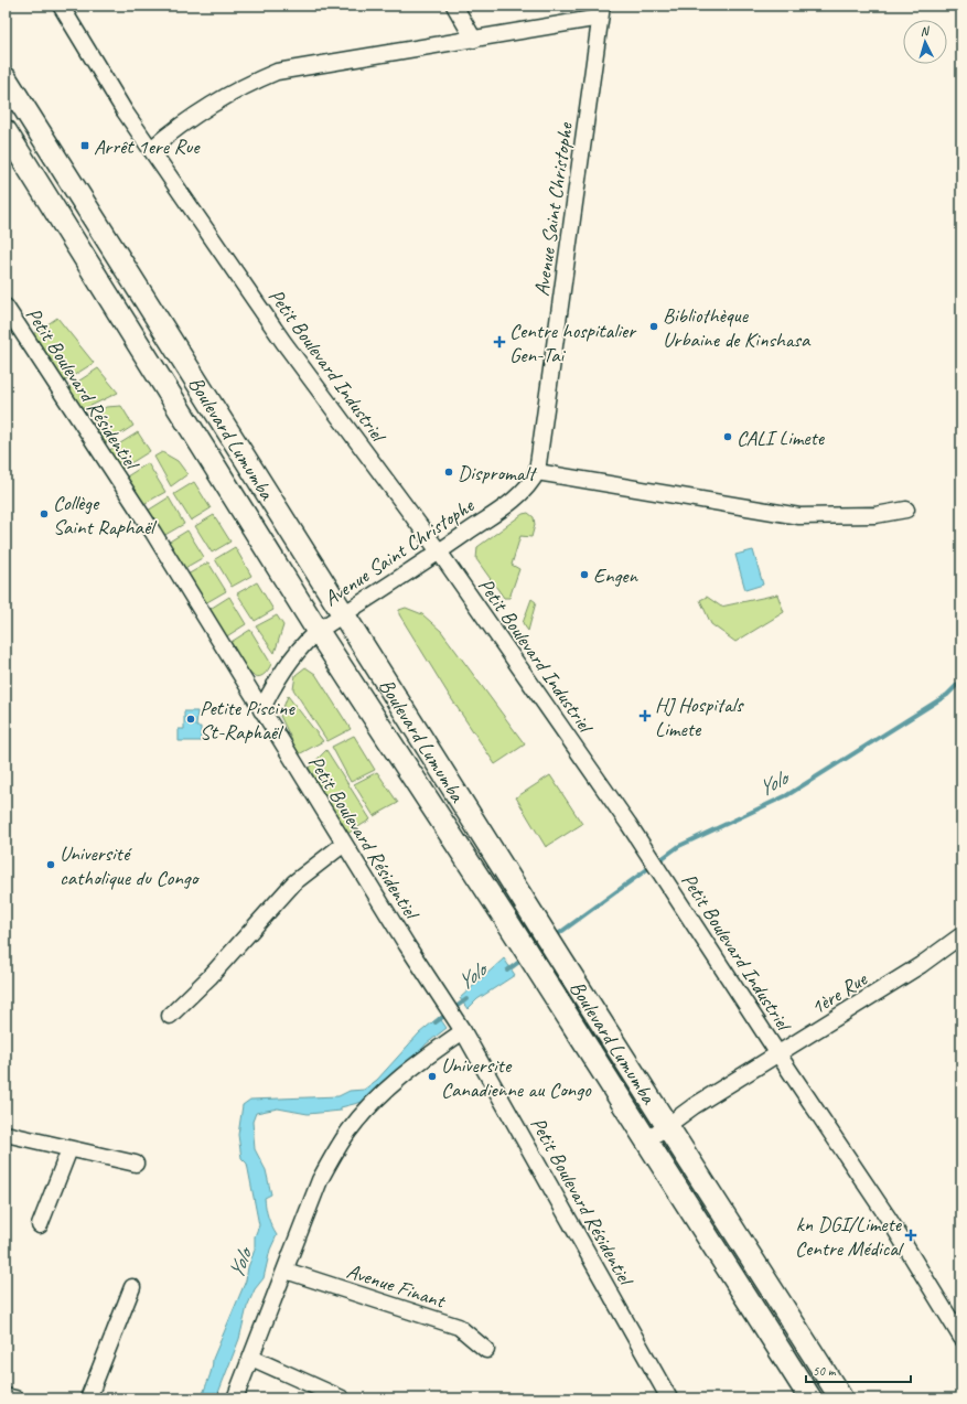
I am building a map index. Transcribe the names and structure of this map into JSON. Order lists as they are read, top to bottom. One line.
{"streets":{"highway":["Boulevard Lumumba"],"street":["Avenue Saint Christophe","Petit Boulevard Industriel","Petit Boulevard Résidentiel","1ère Rue","Avenue Finant"]},"crossings":[["Avenue Saint Christophe","Petit Boulevard Industriel"],["Avenue Saint Christophe","Petit Boulevard Résidentiel"],["Avenue Saint Christophe","Boulevard Lumumba"],["Petit Boulevard Industriel","1ère Rue"],["Boulevard Lumumba","1ère Rue"]],"water":["Yolo"],"places":{"transit":["Arrêt 1ere Rue"],"other":["Bibliothèque Urbaine de Kinshasa","CALI Limete","Dispromalt","Collège Saint Raphaël","Engen","Petite Piscine St-Raphaël","Université catholique du Congo","Universite Canadienne au Congo"],"health":["Centre hospitalier Gen-Tai","HJ Hospitals Limete","kn DGI/Limete Centre Médical"]},"scale_bar":"50 m","north":"top"}
